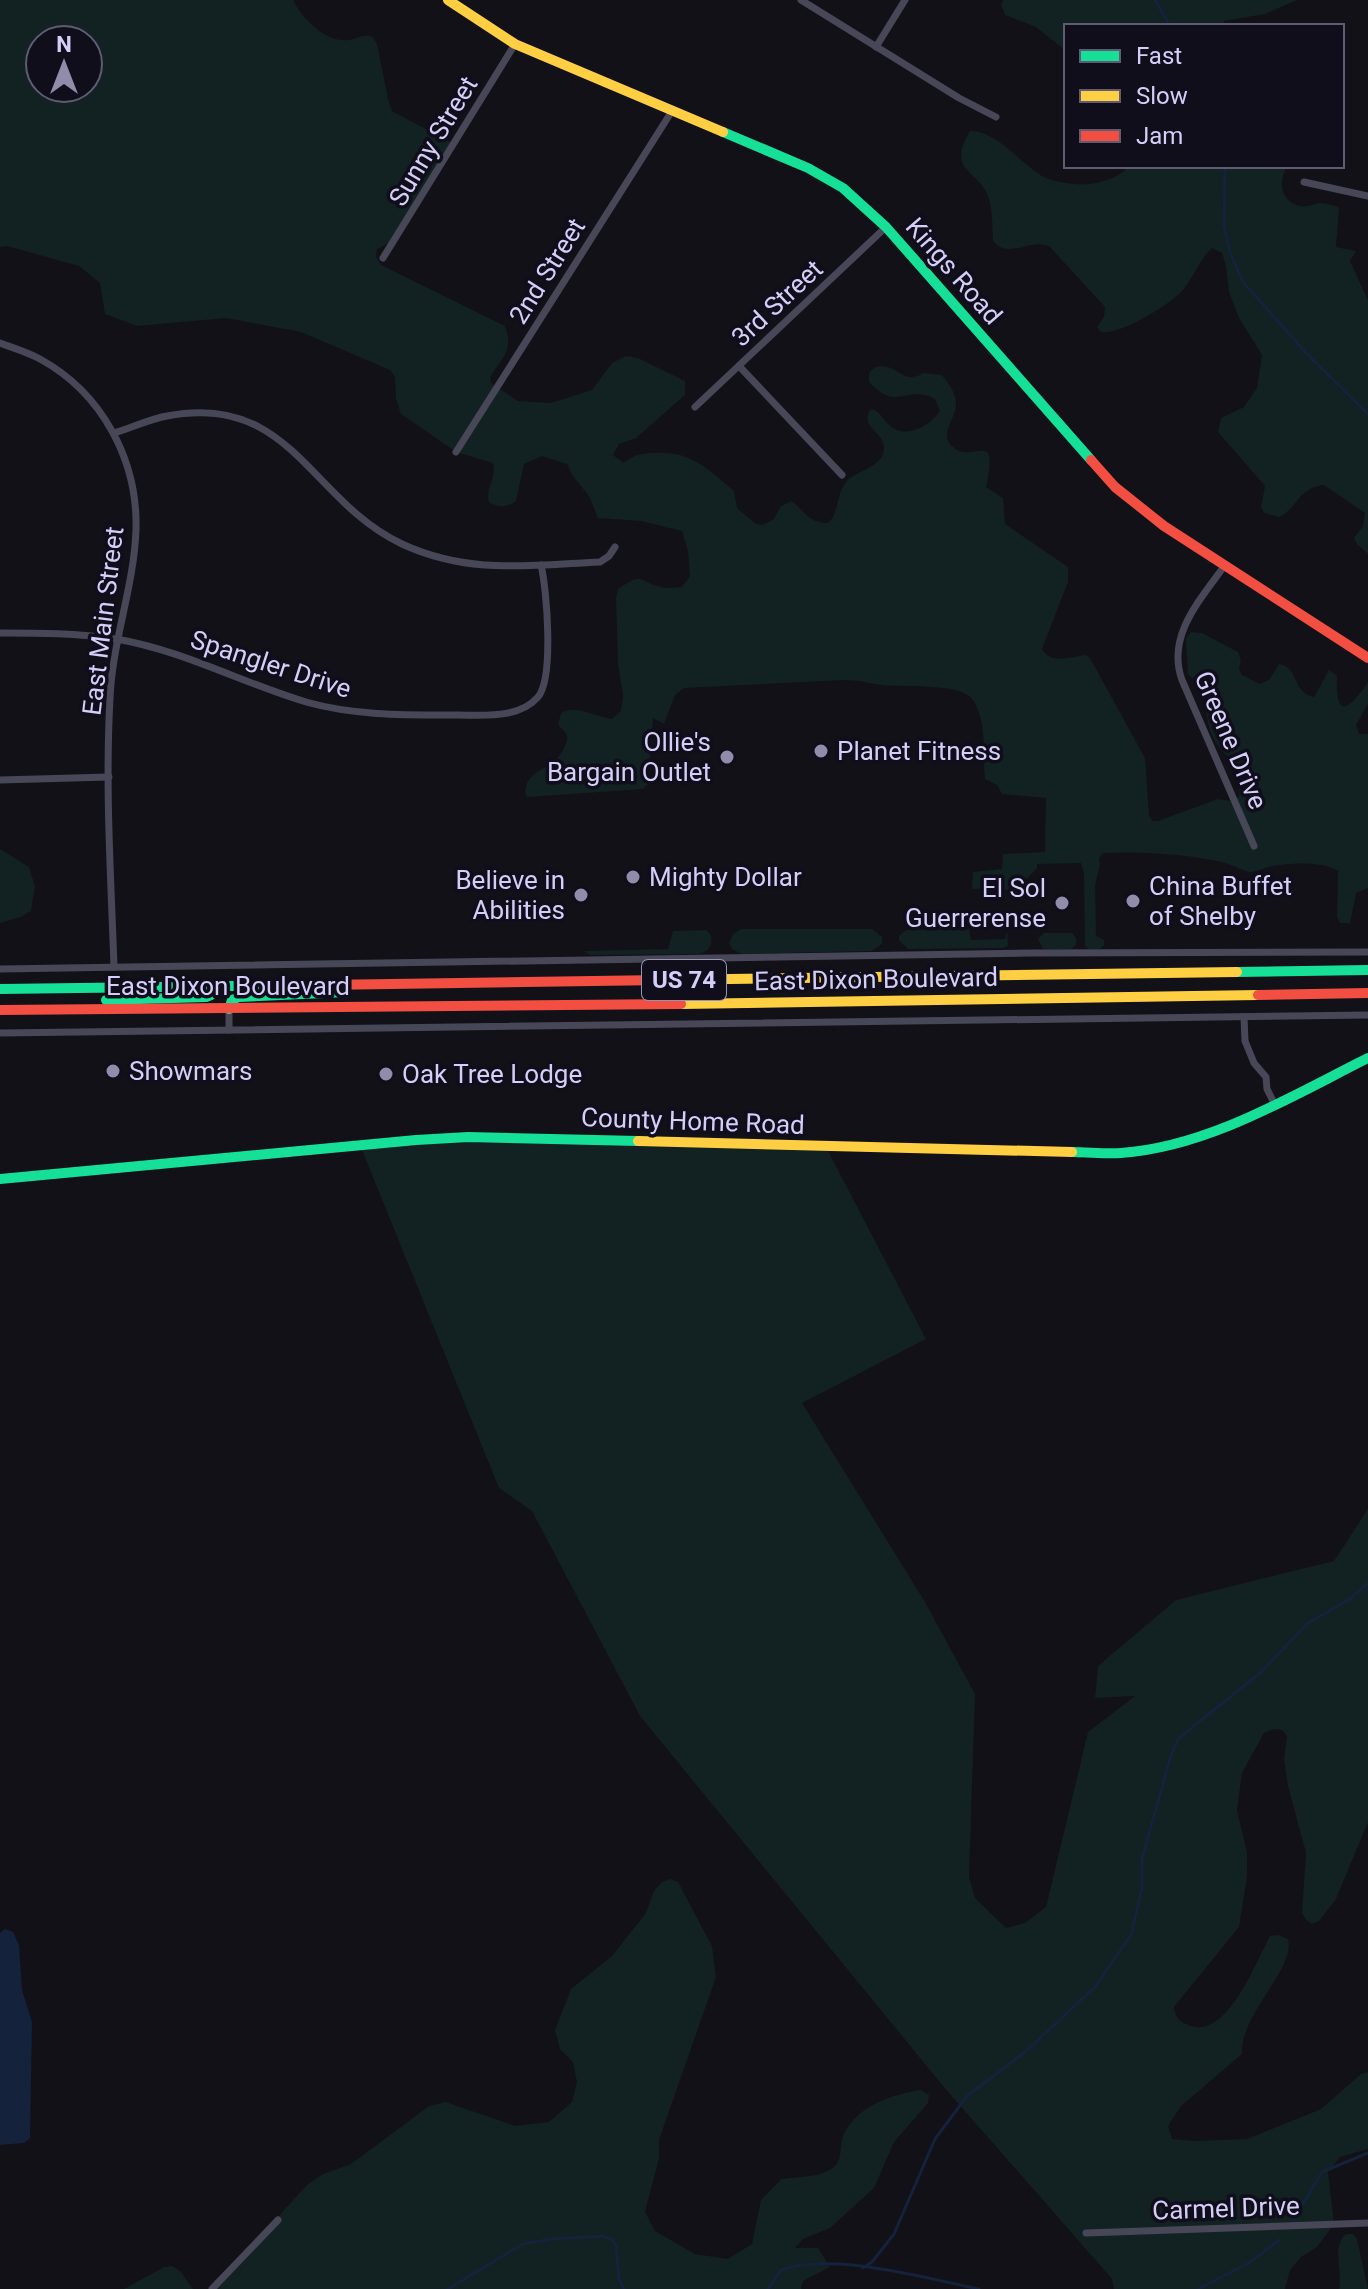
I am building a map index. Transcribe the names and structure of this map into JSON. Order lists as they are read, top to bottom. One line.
{"streets":{"main road":["Kings Road","East Dixon Boulevard","US 74","County Home Road"],"street":["Sunny Street","2nd Street","3rd Street","East Main Street","Spangler Drive","Greene Drive","Carmel Drive"]},"crossings":[["Sunny Street","Kings Road"],["2nd Street","Kings Road"],["Kings Road","3rd Street"],["Kings Road","Greene Drive"],["East Main Street","Spangler Drive"],["East Main Street","East Dixon Boulevard"]],"places":["Planet Fitness","Ollie's Bargain Outlet","Mighty Dollar","Believe in Abilities","China Buffet of Shelby","El Sol Guerrerense","Showmars","Oak Tree Lodge"],"legend":["Fast","Slow","Jam"],"north":"top"}
